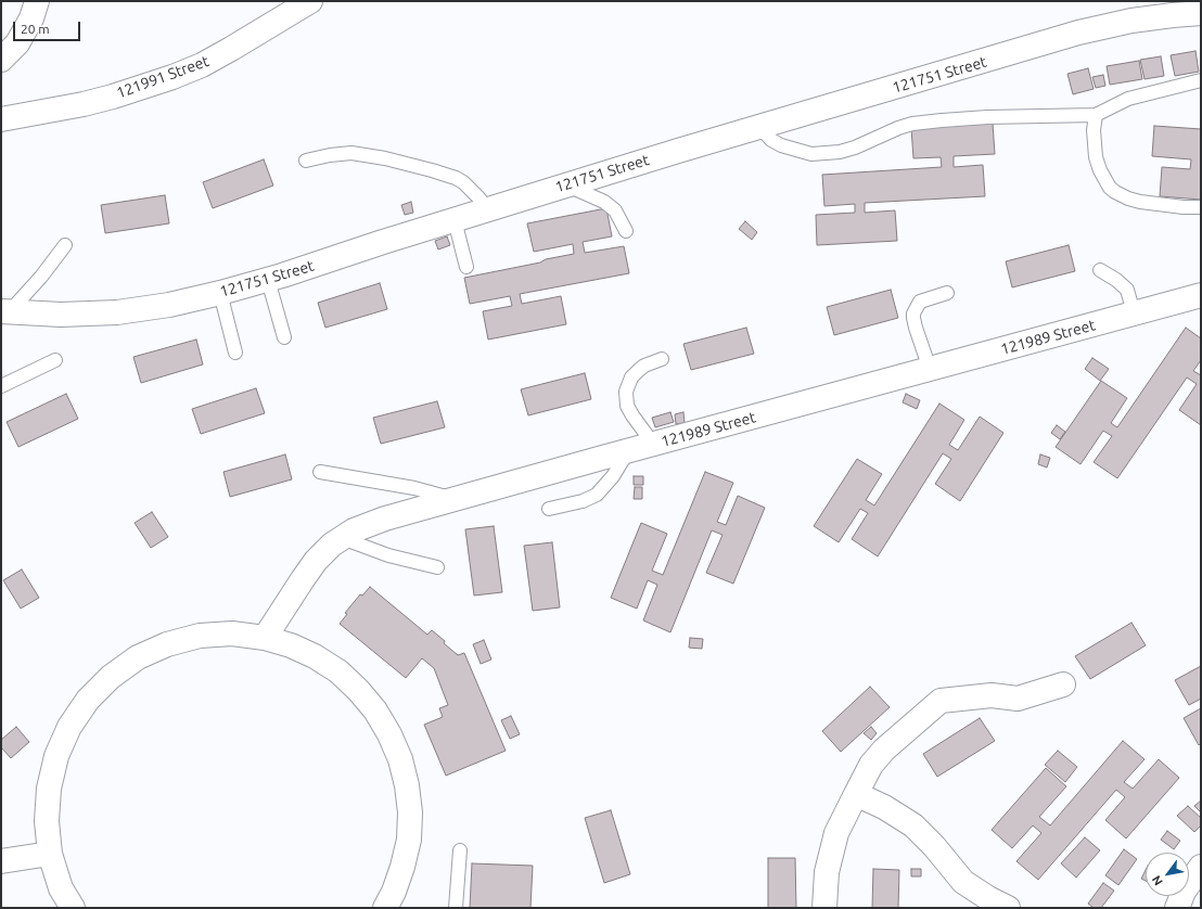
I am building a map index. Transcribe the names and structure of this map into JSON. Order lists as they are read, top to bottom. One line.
{"streets":{"street":["121751 Street","121991 Street","121989 Street"]},"scale_bar":"20 m","north":"bottom left"}
